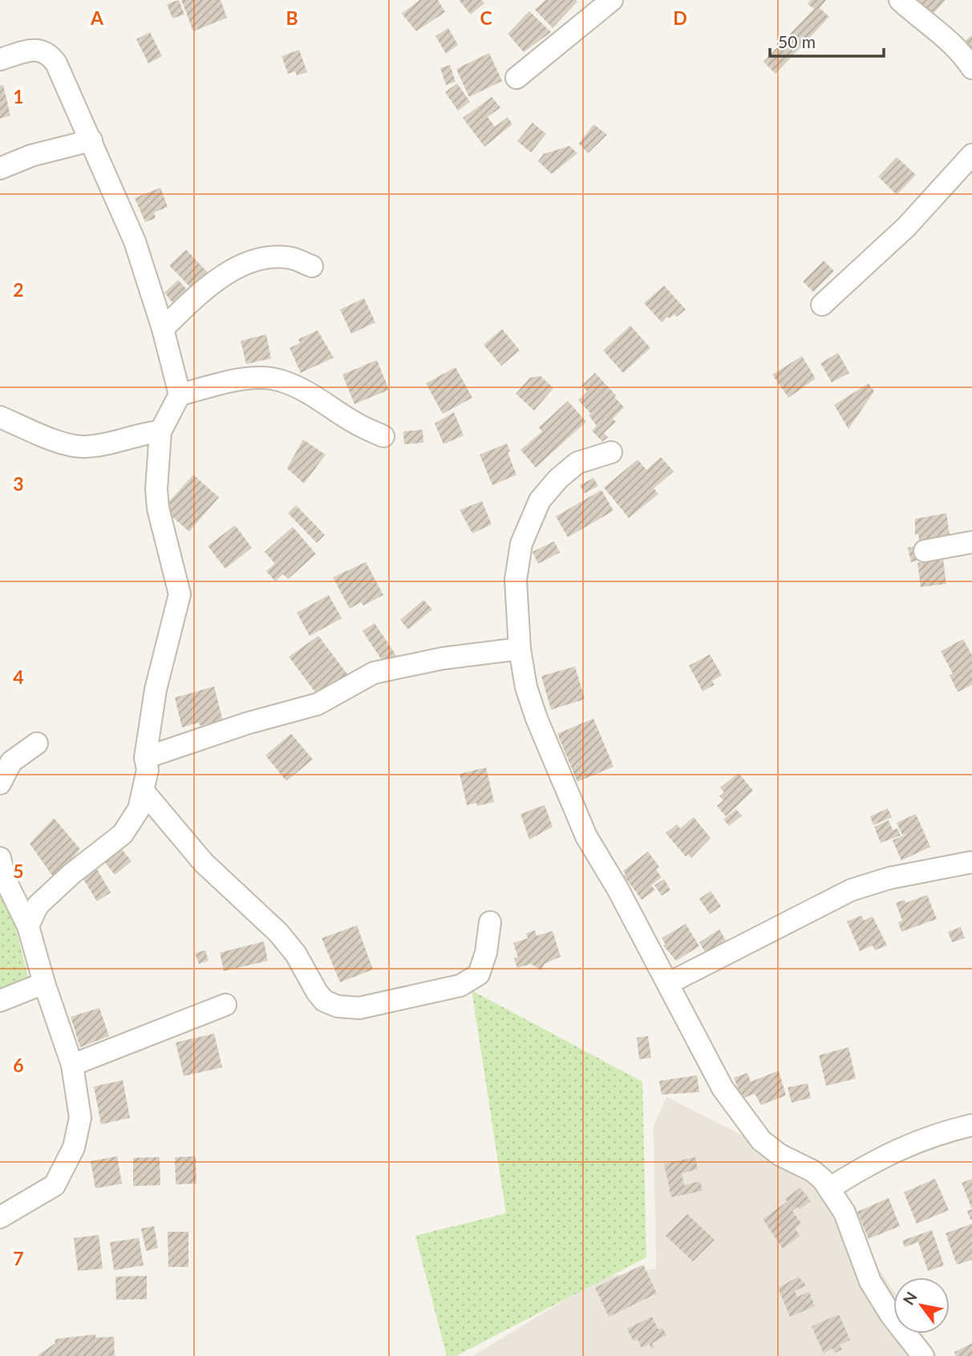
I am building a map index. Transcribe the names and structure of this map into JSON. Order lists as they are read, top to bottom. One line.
{"scale_bar":"50 m","north":"top left","grid":{"columns":["A","B","C","D"],"rows":["1","2","3","4","5","6","7"]}}
